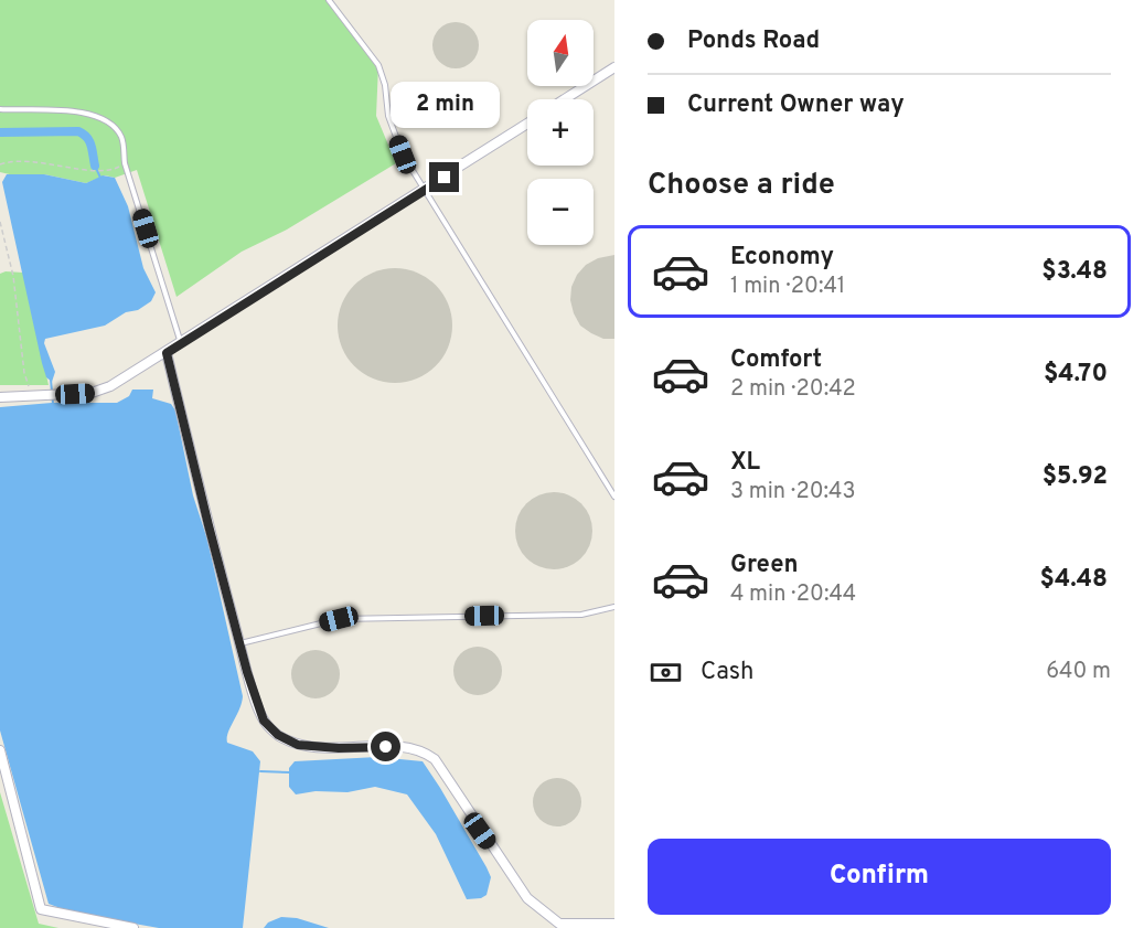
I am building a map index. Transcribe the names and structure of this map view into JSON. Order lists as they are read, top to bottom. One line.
{"north":"top","page":{"banner":["Ponds Road","Current Owner way"],"map_buttons":["+","−"],"bubble":"2 min","heading":"Choose a ride","list":[{"name":"Economy","note":"1 min · 20:41","value":"$3.48"},{"name":"Comfort","note":"2 min · 20:42","value":"$4.70"},{"name":"XL","note":"3 min · 20:43","value":"$5.92"},{"name":"Green","note":"4 min · 20:44","value":"$4.48"}],"pay":["Cash","640 m"],"buttons":"Confirm"}}
